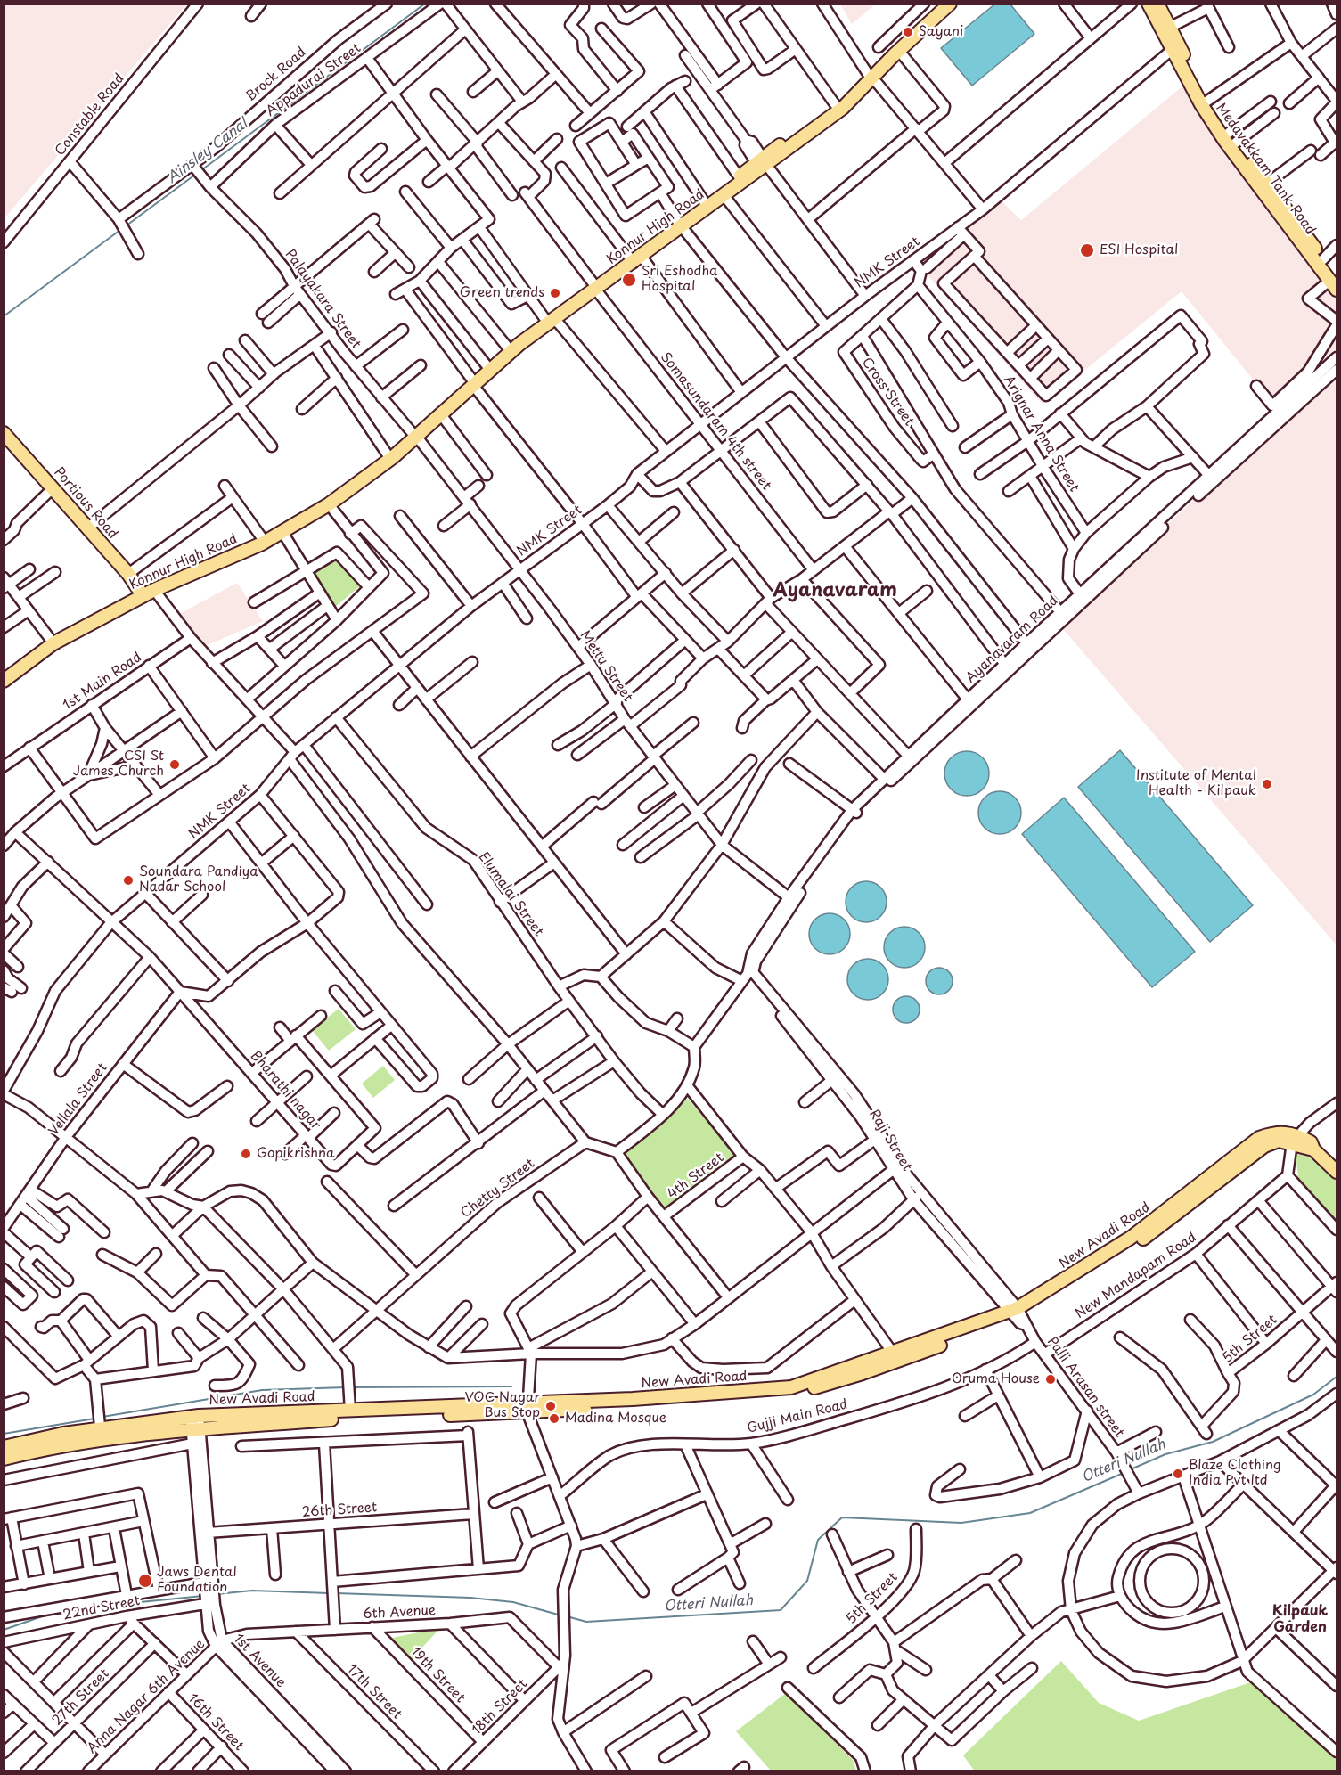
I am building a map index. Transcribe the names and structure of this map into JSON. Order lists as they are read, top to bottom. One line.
{"streets":{"main road":["Medavakkam Tank Road","Konnur High Road","Portious Road","New Avadi Road"],"street":["Brock Road","Appadurai Street","Constable Road","NMK Street","Palayakara Street","Cross Street","Somasundaram 4th street","Arignar Anna Street","Ayanavaram Road","Mettu Street","1st Main Road","Elumalai Street","Bharathi nagar","Vellala Street","Raji Street","4th Street","Chetty Street","New Mandapam Road","5th Street","Palli Arasan street","Gujji Main Road","26th Street","22nd Street","6th Avenue","1st Avenue","19th Street","17th Street","Anna Nagar 6th Avenue","27th Street","18th Street","16th Street"]},"crossings":[["Brock Road","Palayakara Street"],["Appadurai Street","Palayakara Street"],["Medavakkam Tank Road","NMK Street"],["Konnur High Road","Palayakara Street"],["Konnur High Road","Somasundaram 4th street"],["Konnur High Road","Portious Road"],["Konnur High Road","Mettu Street"],["NMK Street","Somasundaram 4th street"],["NMK Street","Mettu Street"],["NMK Street","Elumalai Street"],["NMK Street","Bharathi nagar"],["Palayakara Street","Mettu Street"],["Cross Street","Arignar Anna Street"],["Ayanavaram Road","Mettu Street"],["Ayanavaram Road","Raji Street"],["Bharathi nagar","Vellala Street"],["Raji Street","New Avadi Road"],["Raji Street","Palli Arasan street"],["New Avadi Road","Palli Arasan street"],["New Avadi Road","1st Avenue"],["New Mandapam Road","Palli Arasan street"],["26th Street","1st Avenue"],["22nd Street","1st Avenue"],["6th Avenue","1st Avenue"],["6th Avenue","19th Street"],["6th Avenue","17th Street"],["6th Avenue","Anna Nagar 6th Avenue"],["6th Avenue","18th Street"],["1st Avenue","Anna Nagar 6th Avenue"],["19th Street","18th Street"],["Anna Nagar 6th Avenue","16th Street"]],"districts":["Ayanavaram","Kilpauk Garden"],"water":["Ainsley Canal","Otteri Nullah"],"places":["Sayani","ESI Hospital","Sri Eshodha Hospital","Green trends","CSI St James Church","Institute of Mental Health - Kilpauk","Soundara Pandiya Nadar School","Gopikrishna","Oruma House","VOC Nagar Bus Stop","Madina Mosque","Blaze Clothing India Pvt ltd","Jaws Dental Foundation"]}
